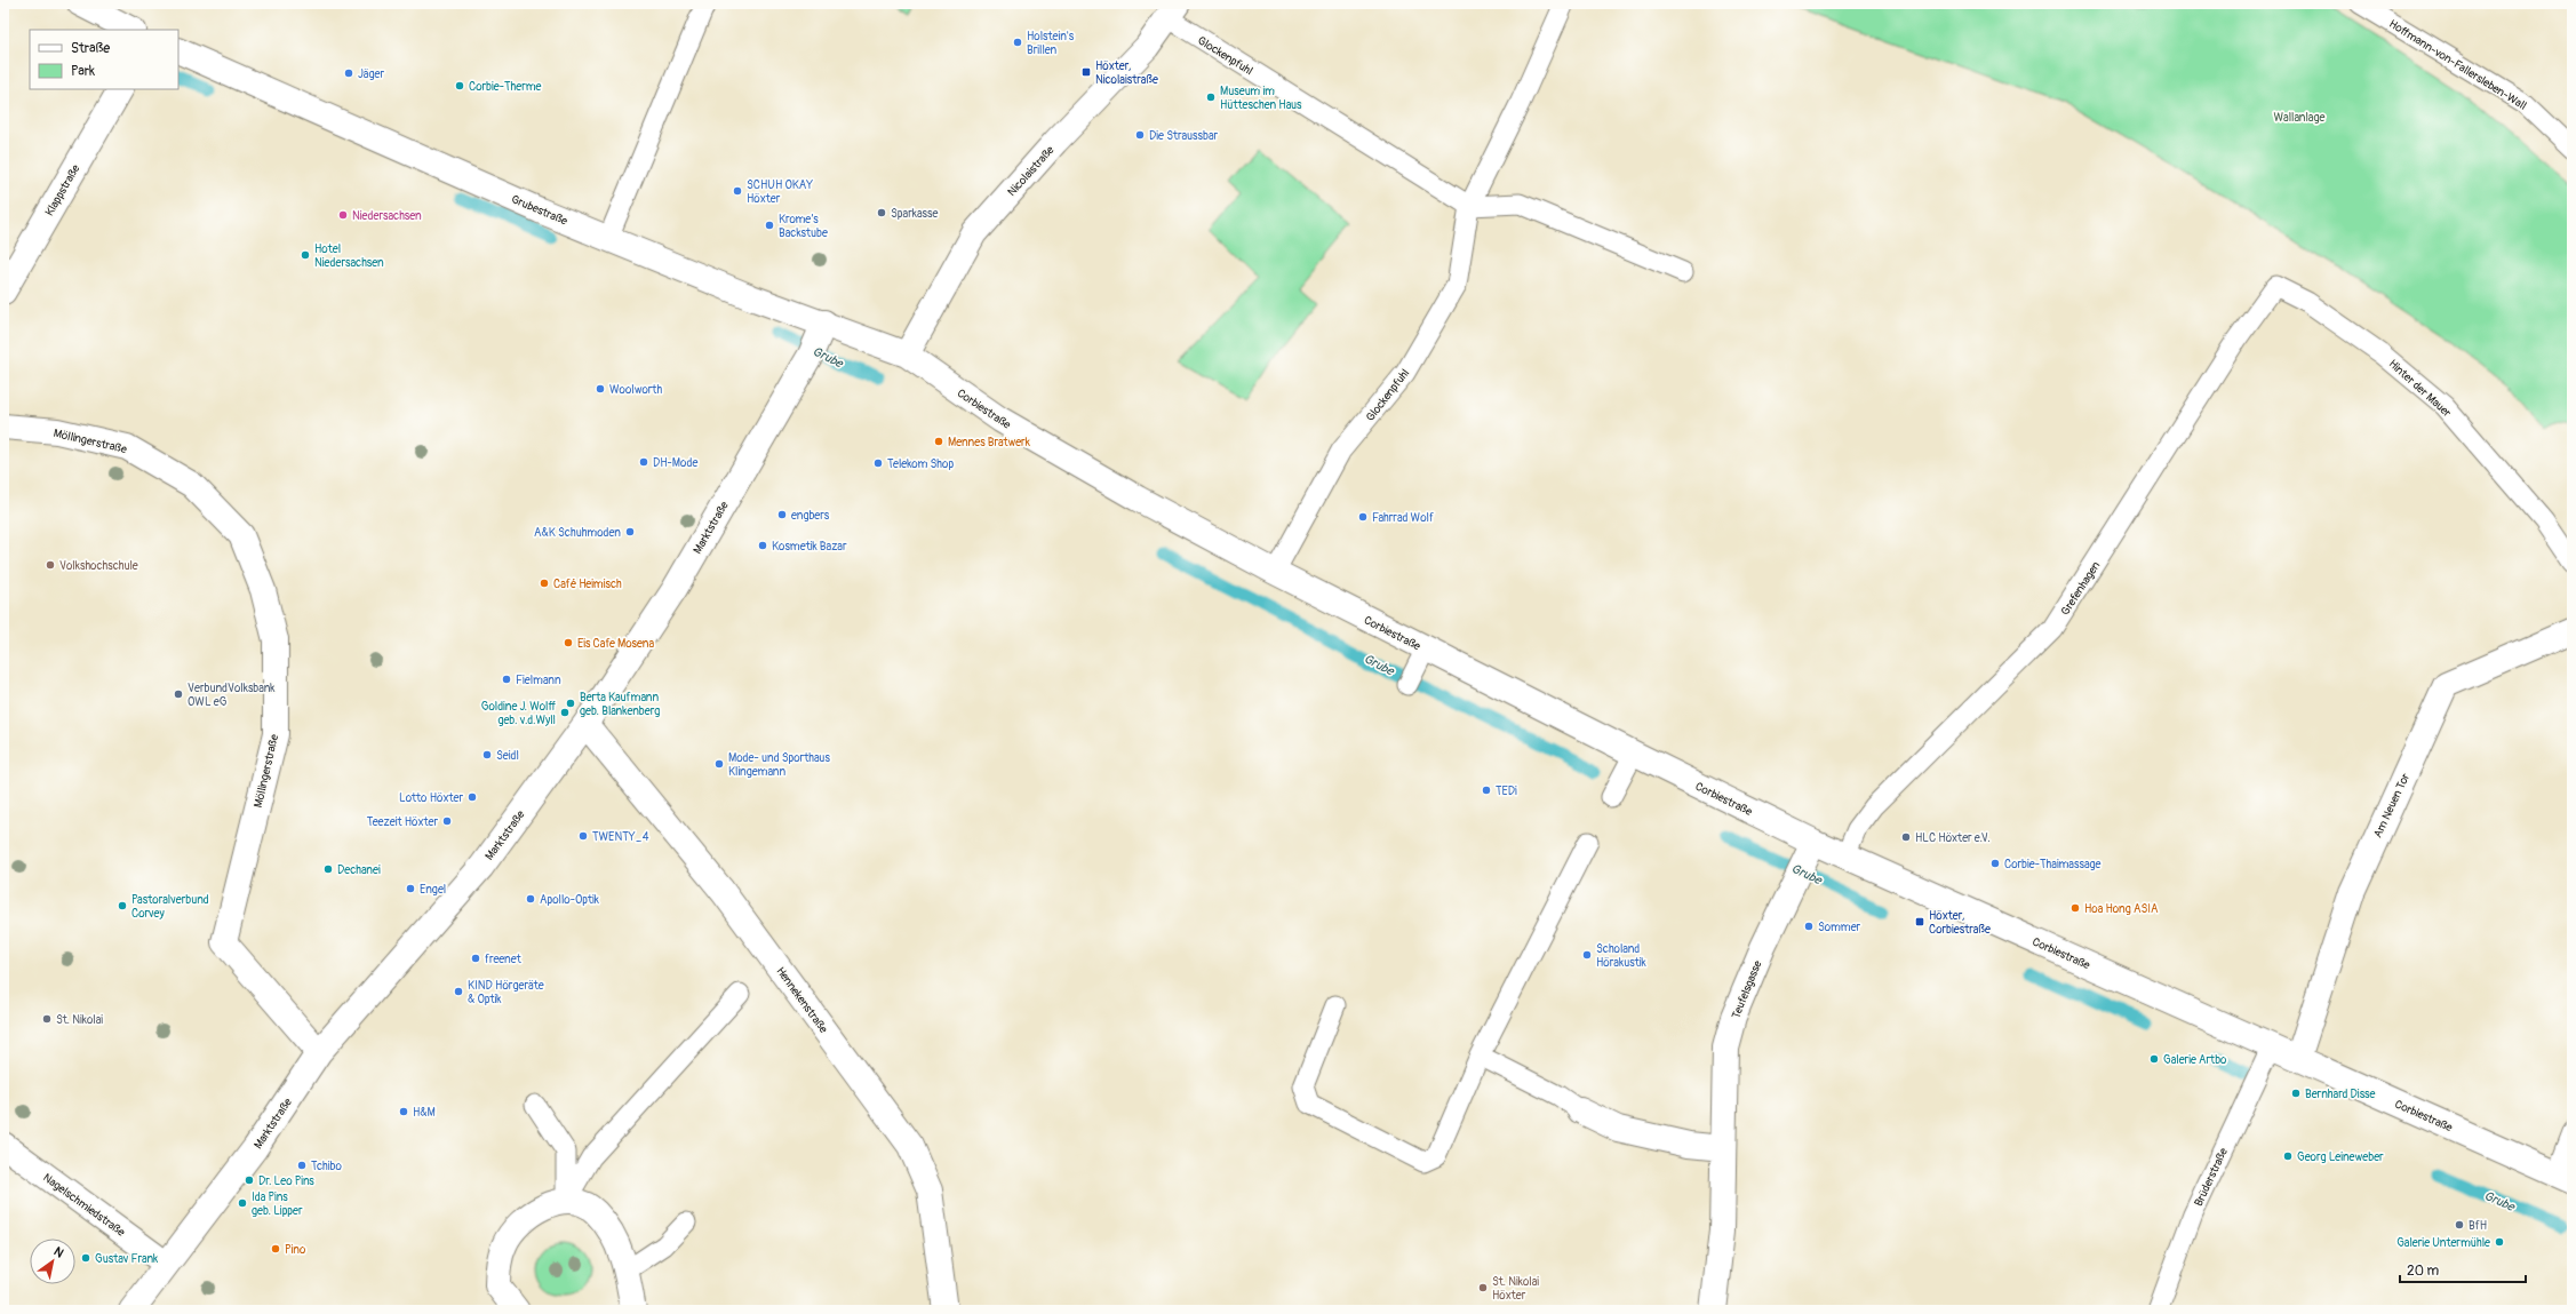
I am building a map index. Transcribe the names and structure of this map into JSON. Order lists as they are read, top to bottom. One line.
{"streets":{"street":["Nicolaistraße","Klappstraße","Grubestraße","Corbiestraße","Möllingerstraße","Marktstraße","Am Neuen Tor","Teufelsgasse","Hennekenstraße","Nagelschmiedstraße"],"lane":["Glockenpfuhl","Hoffmann-von-Fallersleben-Wall","Hinter der Mauer","Grefenhagen","Brüderstraße"]},"crossings":[["Glockenpfuhl","Nicolaistraße"],["Glockenpfuhl","Corbiestraße"],["Nicolaistraße","Grubestraße"],["Nicolaistraße","Corbiestraße"],["Grubestraße","Corbiestraße"],["Grubestraße","Marktstraße"],["Hinter der Mauer","Grefenhagen"],["Corbiestraße","Grefenhagen"],["Corbiestraße","Am Neuen Tor"],["Corbiestraße","Teufelsgasse"],["Corbiestraße","Brüderstraße"],["Möllingerstraße","Marktstraße"],["Marktstraße","Hennekenstraße"],["Marktstraße","Nagelschmiedstraße"]],"water":["Grube"],"parks":["Wallanlage"],"places":{"other":["Holstein's Brillen","Jäger","Corbie-Therme","Museum im Hütteschen Haus","Die Straussbar","SCHUH OKAY Höxter","Sparkasse","Niedersachsen","Krome’s Backstube","Hotel Niedersachsen","Woolworth","Mennes Bratwerk","DH-Mode","Telekom Shop","engbers","Fahrrad Wolf","A&K Schuhmoden","Kosmetik Bazar","Volkshochschule","Café Heimisch","Eis Cafe Mosena","Fielmann","VerbundVolksbank OWL eG","Berta Kaufmann geb. Blankenberg","Goldine J. Wolff geb. v.d.Wyll","Seidl","Mode- und Sporthaus Klingemann","TEDi","Lotto Höxter","Teezeit Höxter","TWENTY_4","HLC Höxter e.V.","Corbie-Thaimassage","Dechanei","Engel","Apollo-Optik","Pastoralverbund Corvey","Hoa Hong ASIA","Sommer","Scholand Hörakustik","freenet","KIND Hörgeräte & Optik","St. Nikolai","Galerie Artbo","Bernhard Disse","H&M","Georg Leineweber","Tchibo","Dr. Leo Pins","Ida Pins geb. Lipper","BfH","Galerie Untermühle","Pino","Gustav Frank","St. Nikolai Höxter"],"transit":["Höxter, Nicolaistraße","Höxter, Corbiestraße"]},"legend":["Straße","Park"],"scale_bar":"20 m","north":"top right"}
